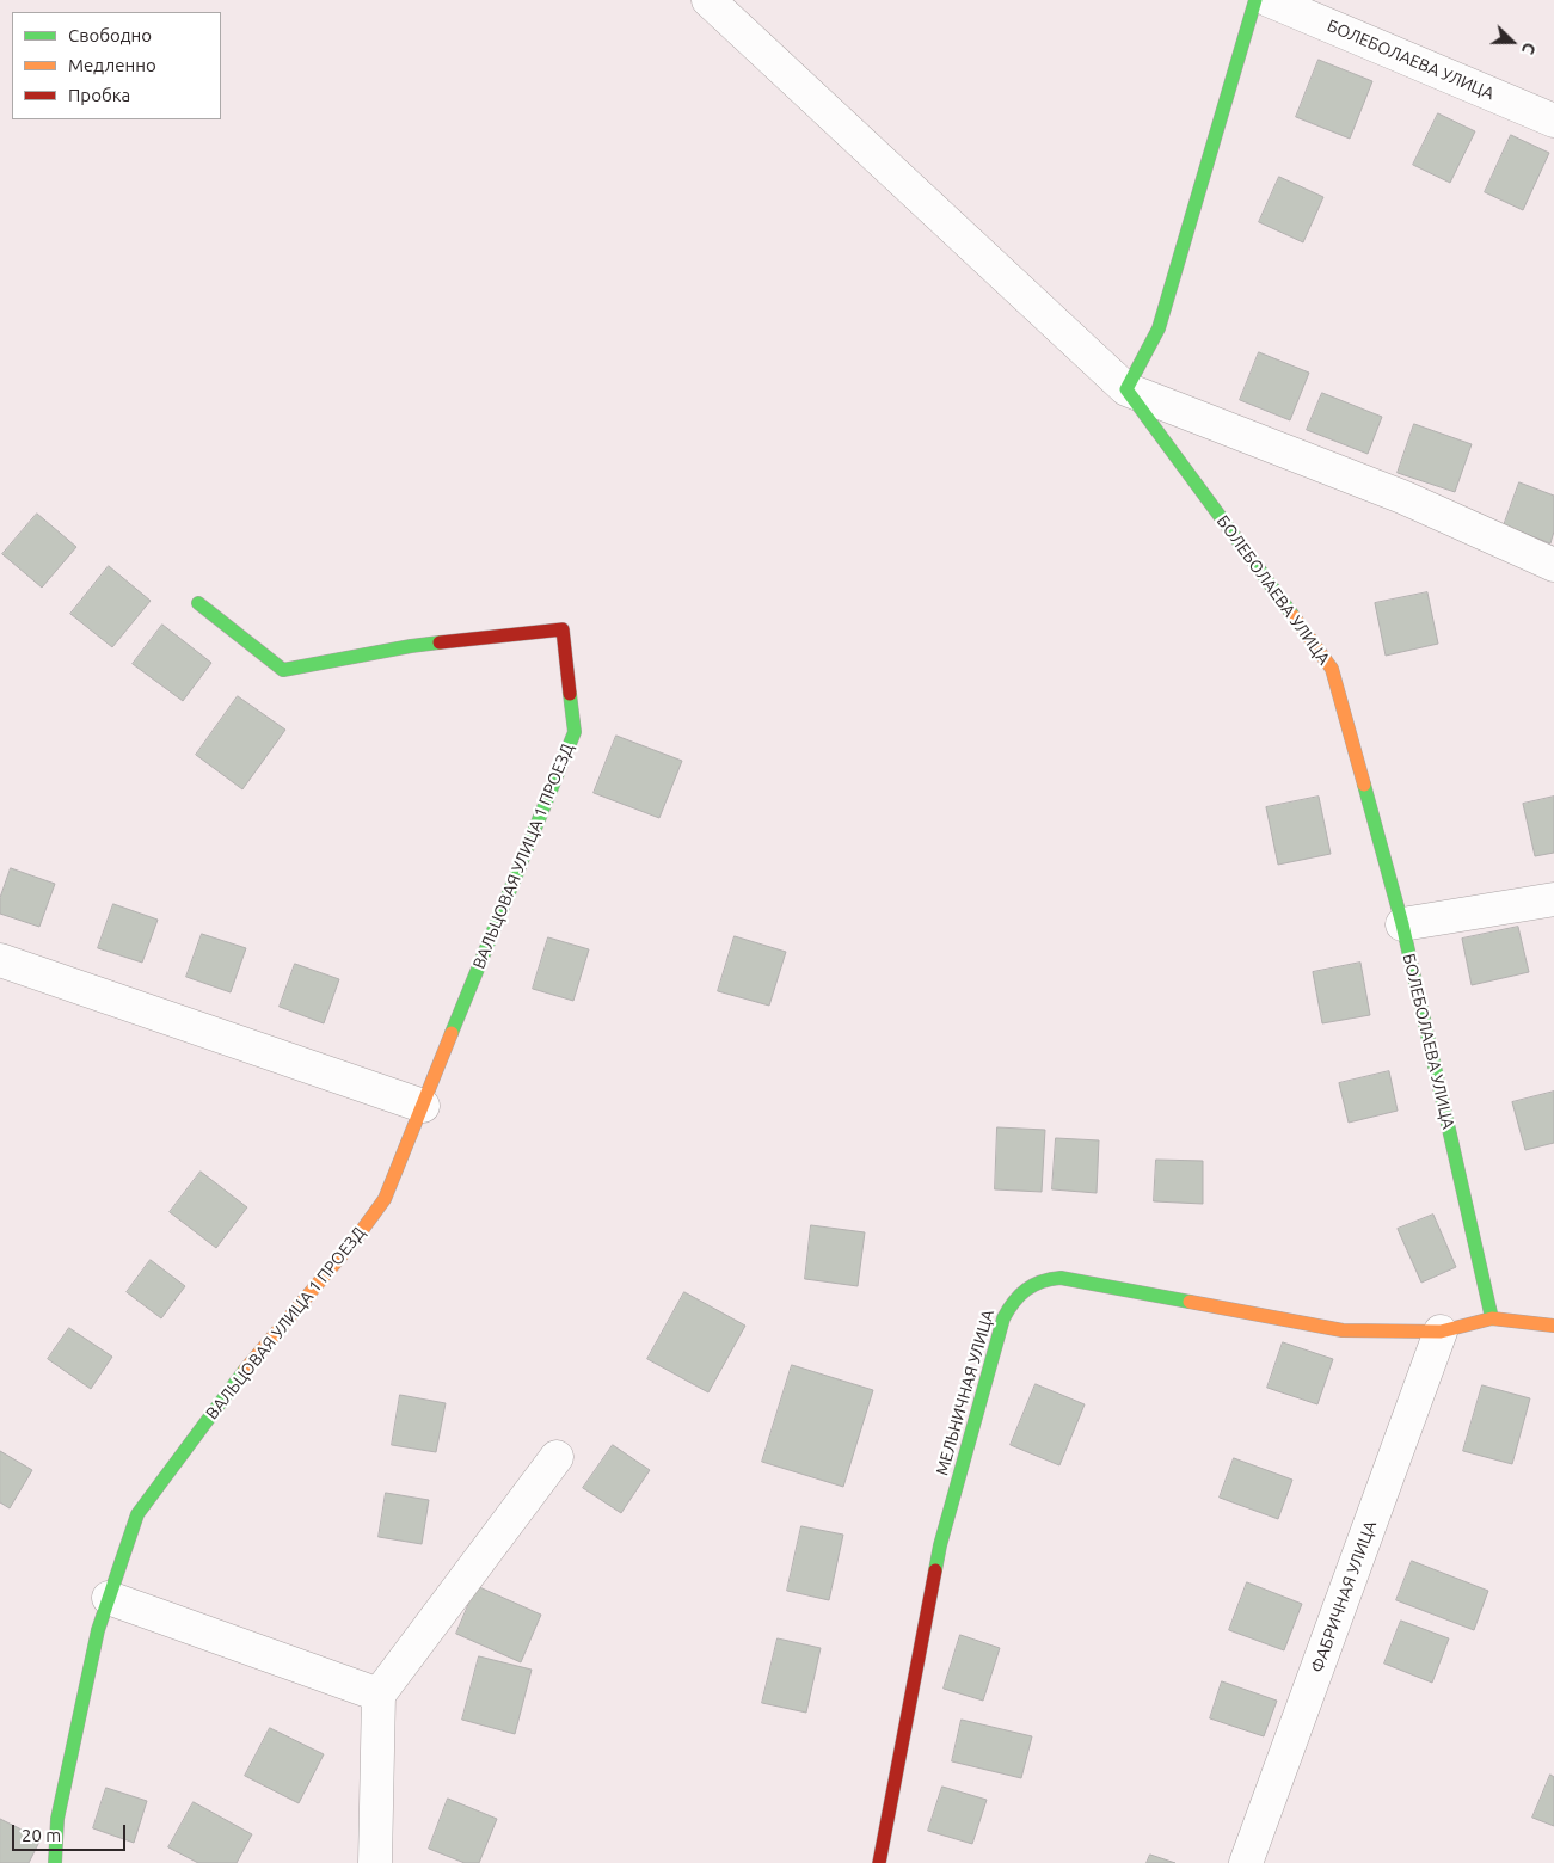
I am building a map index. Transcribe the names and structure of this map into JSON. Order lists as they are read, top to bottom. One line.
{"streets":{"street":["БОЛЕБОЛАЕВА УЛИЦА","ВАЛЬЦОВАЯ УЛИЦА 1 ПРОЕЗД","МЕЛЬНИЧНАЯ УЛИЦА","ФАБРИЧНАЯ УЛИЦА"]},"crossings":[["БОЛЕБОЛАЕВА УЛИЦА","МЕЛЬНИЧНАЯ УЛИЦА"],["МЕЛЬНИЧНАЯ УЛИЦА","ФАБРИЧНАЯ УЛИЦА"]],"legend":["Свободно","Медленно","Пробка"],"scale_bar":"20 m","north":"right"}
